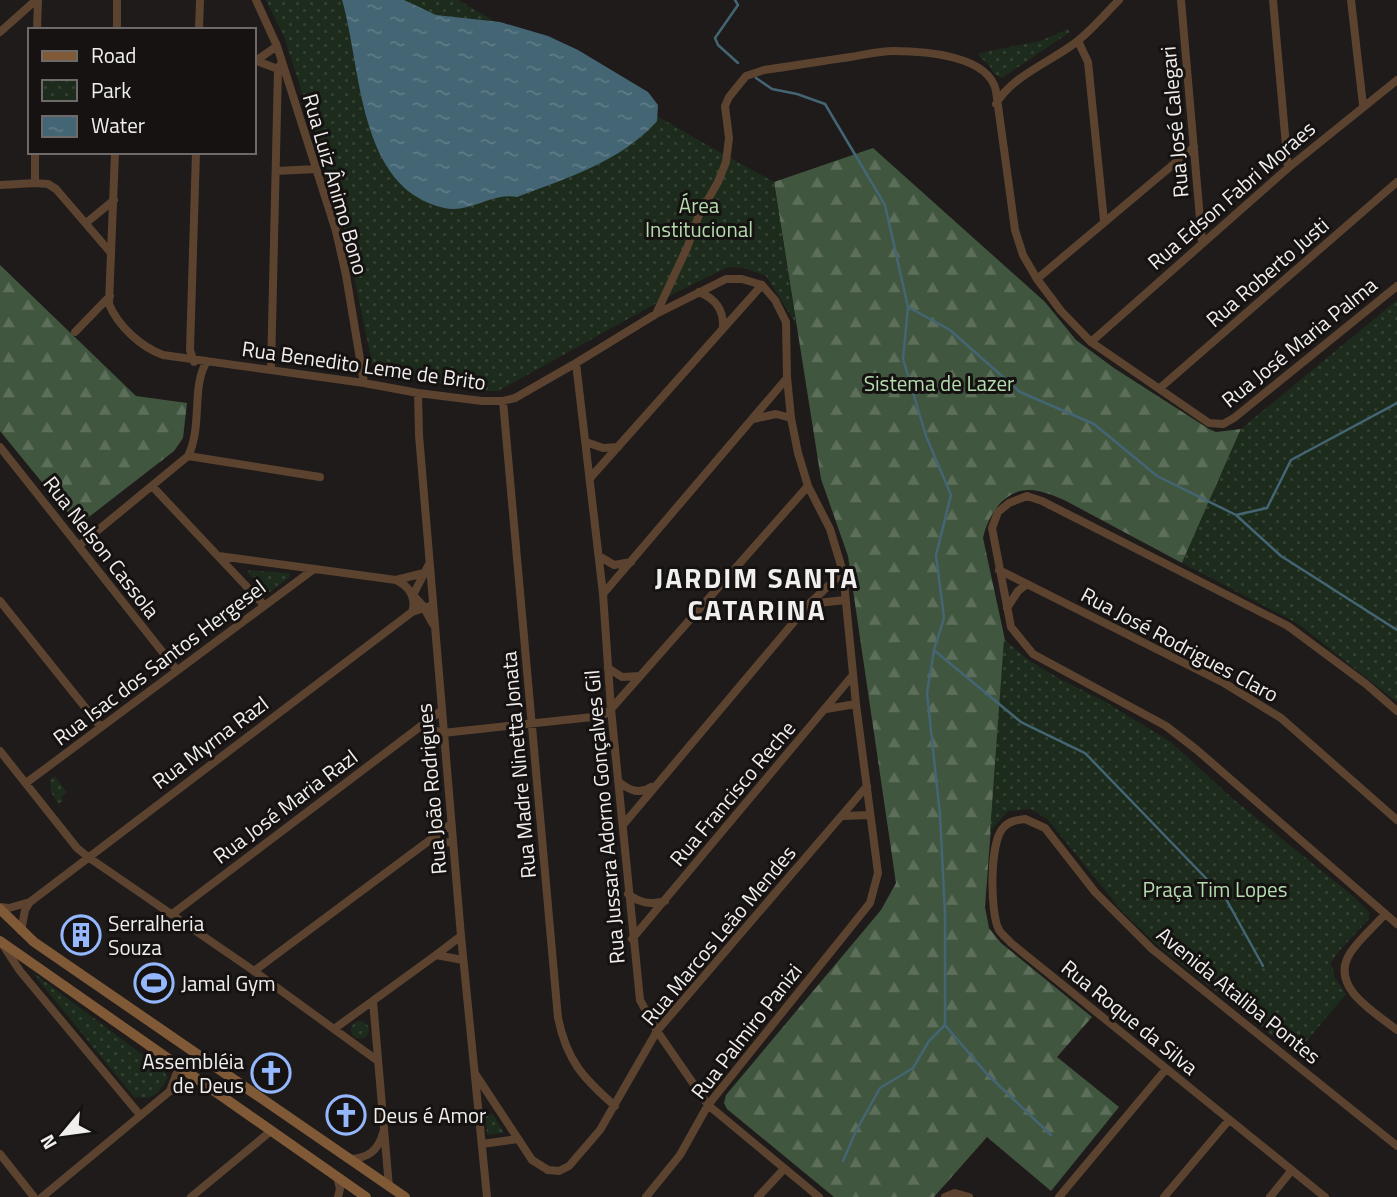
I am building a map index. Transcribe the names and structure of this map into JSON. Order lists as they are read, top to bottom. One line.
{"streets":{"street":["Rua José Calegari","Rua Luiz Ânimo Bono","Rua Edson Fabri Moraes","Rua Roberto Justi","Rua José Maria Palma","Rua Benedito Leme de Brito","Rua Nelson Cassola","Rua José Rodrigues Claro","Rua Isac dos Santos Hergesel","Rua Myrna Razl","Rua Madre Ninetta Jonata","Rua João Rodrigues","Rua Francisco Reche","Rua José Maria Razl","Rua Jussara Adorno Gonçalves Gil","Rua Marcos Leão Mendes","Avenida Ataliba Pontes","Rua Roque da Silva","Rua Palmiro Panizi"]},"crossings":[["Rua José Calegari","Rua Edson Fabri Moraes"],["Rua Luiz Ânimo Bono","Rua Benedito Leme de Brito"],["Rua Edson Fabri Moraes","Rua José Maria Palma"],["Rua Roberto Justi","Rua José Maria Palma"],["Rua José Maria Palma","Rua Benedito Leme de Brito"],["Rua Benedito Leme de Brito","Rua Madre Ninetta Jonata"],["Rua Benedito Leme de Brito","Rua João Rodrigues"],["Rua Benedito Leme de Brito","Rua Jussara Adorno Gonçalves Gil"],["Rua Nelson Cassola","Rua Isac dos Santos Hergesel"],["Rua Myrna Razl","Rua João Rodrigues"],["Rua Madre Ninetta Jonata","Rua Marcos Leão Mendes"],["Rua João Rodrigues","Rua José Maria Razl"],["Rua João Rodrigues","Rua Marcos Leão Mendes"],["Rua Francisco Reche","Rua Jussara Adorno Gonçalves Gil"],["Rua Jussara Adorno Gonçalves Gil","Rua Marcos Leão Mendes"],["Rua Jussara Adorno Gonçalves Gil","Rua Palmiro Panizi"],["Avenida Ataliba Pontes","Rua Roque da Silva"]],"districts":["JARDIM SANTA CATARINA"],"parks":["Área Institucional","Sistema de Lazer","Praça Tim Lopes"],"places":{"building":["Serralheria Souza"],"sports":["Jamal Gym"],"church":["Assembléia de Deus","Deus é Amor"]},"legend":["Road","Park","Water"],"north":"bottom left"}
